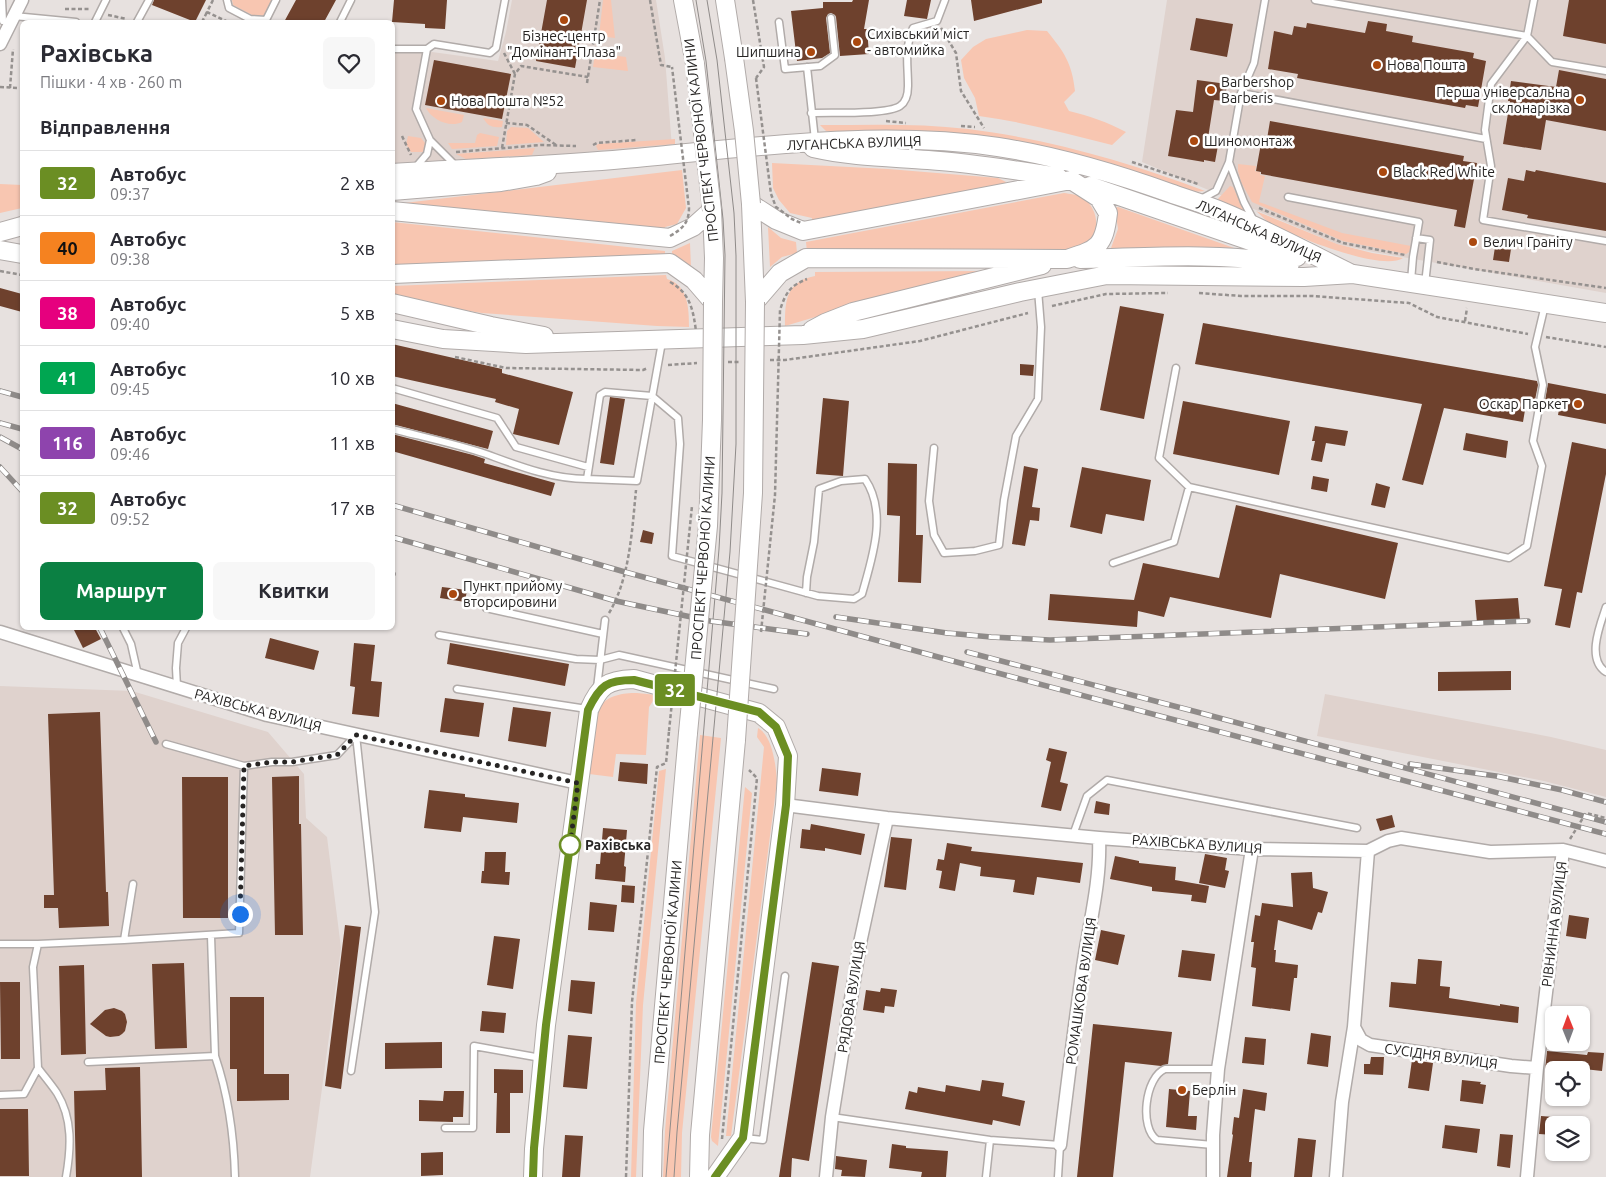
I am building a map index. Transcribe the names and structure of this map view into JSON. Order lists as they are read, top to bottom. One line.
{"streets":{"main road":["ПРОСПЕКТ ЧЕРВОНОЇ КАЛИНИ","ЛУГАНСЬКА ВУЛИЦЯ"],"street":["РАХІВСЬКА ВУЛИЦЯ","РІВНИННА ВУЛИЦЯ","РОМАШКОВА ВУЛИЦЯ","РЯДОВА ВУЛИЦЯ","СУСІДНЯ ВУЛИЦЯ"]},"crossings":[["РАХІВСЬКА ВУЛИЦЯ","РІВНИННА ВУЛИЦЯ"],["РАХІВСЬКА ВУЛИЦЯ","РОМАШКОВА ВУЛИЦЯ"],["РАХІВСЬКА ВУЛИЦЯ","РЯДОВА ВУЛИЦЯ"],["РІВНИННА ВУЛИЦЯ","СУСІДНЯ ВУЛИЦЯ"]],"places":["Бізнес-центр \"Домінант-Плаза\"","Сихівський міст - автомийка","Шипшина","Нова Пошта","Barbershop Barberis","Перша універсальна склонарізка","Нова Пошта №52","Шиномонтаж","Black Red White","Велич Граніту","Оскар Паркет","Пункт прийому вторсировини","Рахівська","Берлін"],"lines":["bus line 32"],"north":"top","page":{"on_map":"32","heading":[["Рахівська","Пішки · 4 хв · 260 m"],"Відправлення"],"list":[{"mark":"32","name":"Автобус","note":"09:37","value":"2 хв"},{"mark":"40","name":"Автобус","note":"09:38","value":"3 хв"},{"mark":"38","name":"Автобус","note":"09:40","value":"5 хв"},{"mark":"41","name":"Автобус","note":"09:45","value":"10 хв"},{"mark":"116","name":"Автобус","note":"09:46","value":"11 хв"},{"mark":"32","name":"Автобус","note":"09:52","value":"17 хв"}],"buttons":["Маршрут","Квитки"]}}
